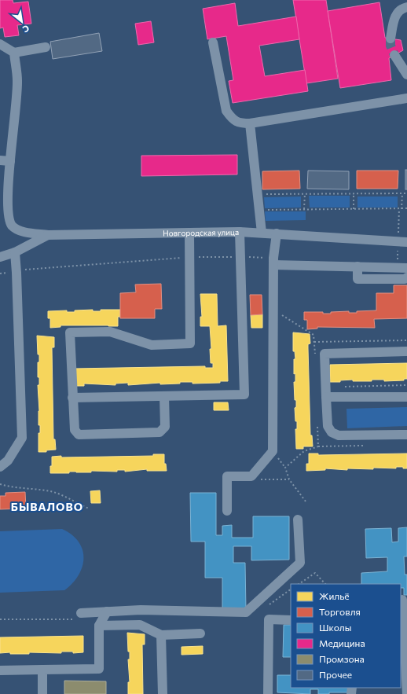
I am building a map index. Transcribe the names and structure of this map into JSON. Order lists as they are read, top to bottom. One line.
{"streets":{"street":["Новгородская улица"]},"districts":["БЫВАЛОВО"],"legend":["Жильё","Торговля","Школы","Медицина","Промзона","Прочее"],"north":"bottom right"}
